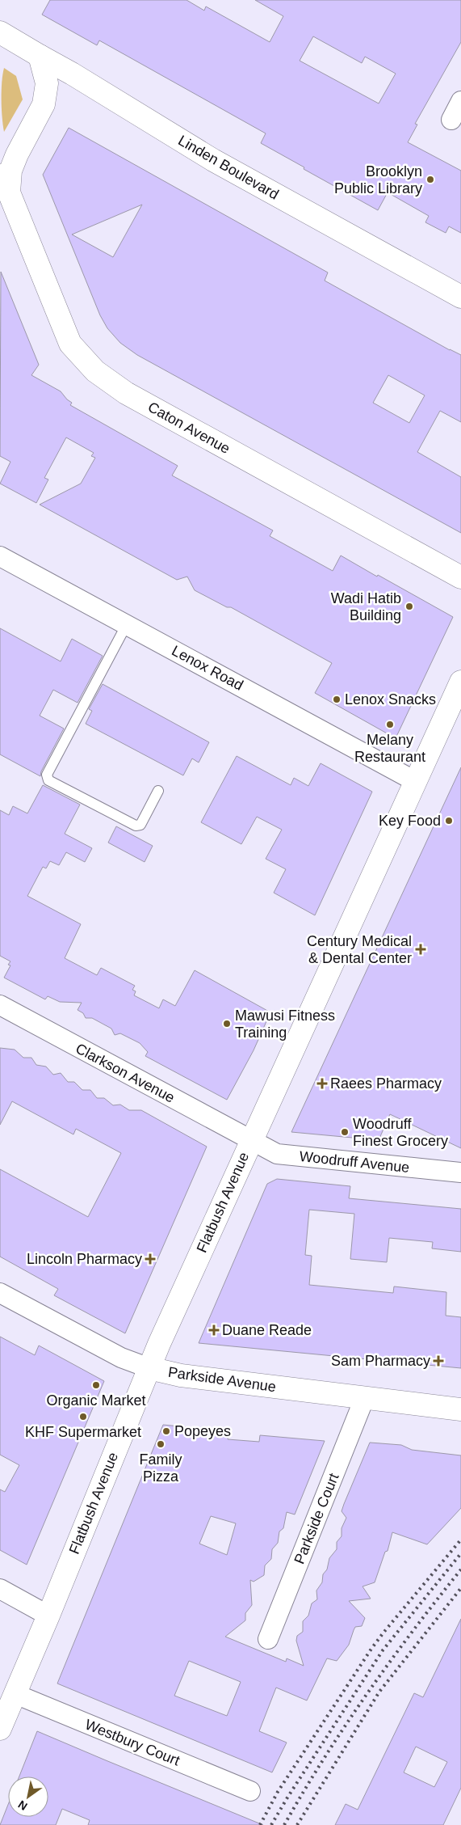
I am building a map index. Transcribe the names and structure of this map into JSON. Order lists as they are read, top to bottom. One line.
{"streets":{"main road":["Linden Boulevard","Caton Avenue","Flatbush Avenue","Parkside Avenue"],"street":["Lenox Road","Clarkson Avenue","Woodruff Avenue","Parkside Court","Westbury Court"]},"crossings":[["Linden Boulevard","Caton Avenue"],["Lenox Road","Flatbush Avenue"],["Clarkson Avenue","Woodruff Avenue"],["Clarkson Avenue","Flatbush Avenue"],["Woodruff Avenue","Flatbush Avenue"],["Flatbush Avenue","Parkside Avenue"],["Flatbush Avenue","Westbury Court"],["Parkside Avenue","Parkside Court"]],"places":{"other":["Brooklyn Public Library","Wadi Hatib Building","Lenox Snacks","Melany Restaurant","Key Food","Mawusi Fitness Training","Woodruff Finest Grocery","Organic Market","KHF Supermarket","Popeyes","Family Pizza"],"health":["Century Medical & Dental Center","Raees Pharmacy","Lincoln Pharmacy","Duane Reade","Sam Pharmacy"]},"north":"bottom left"}
